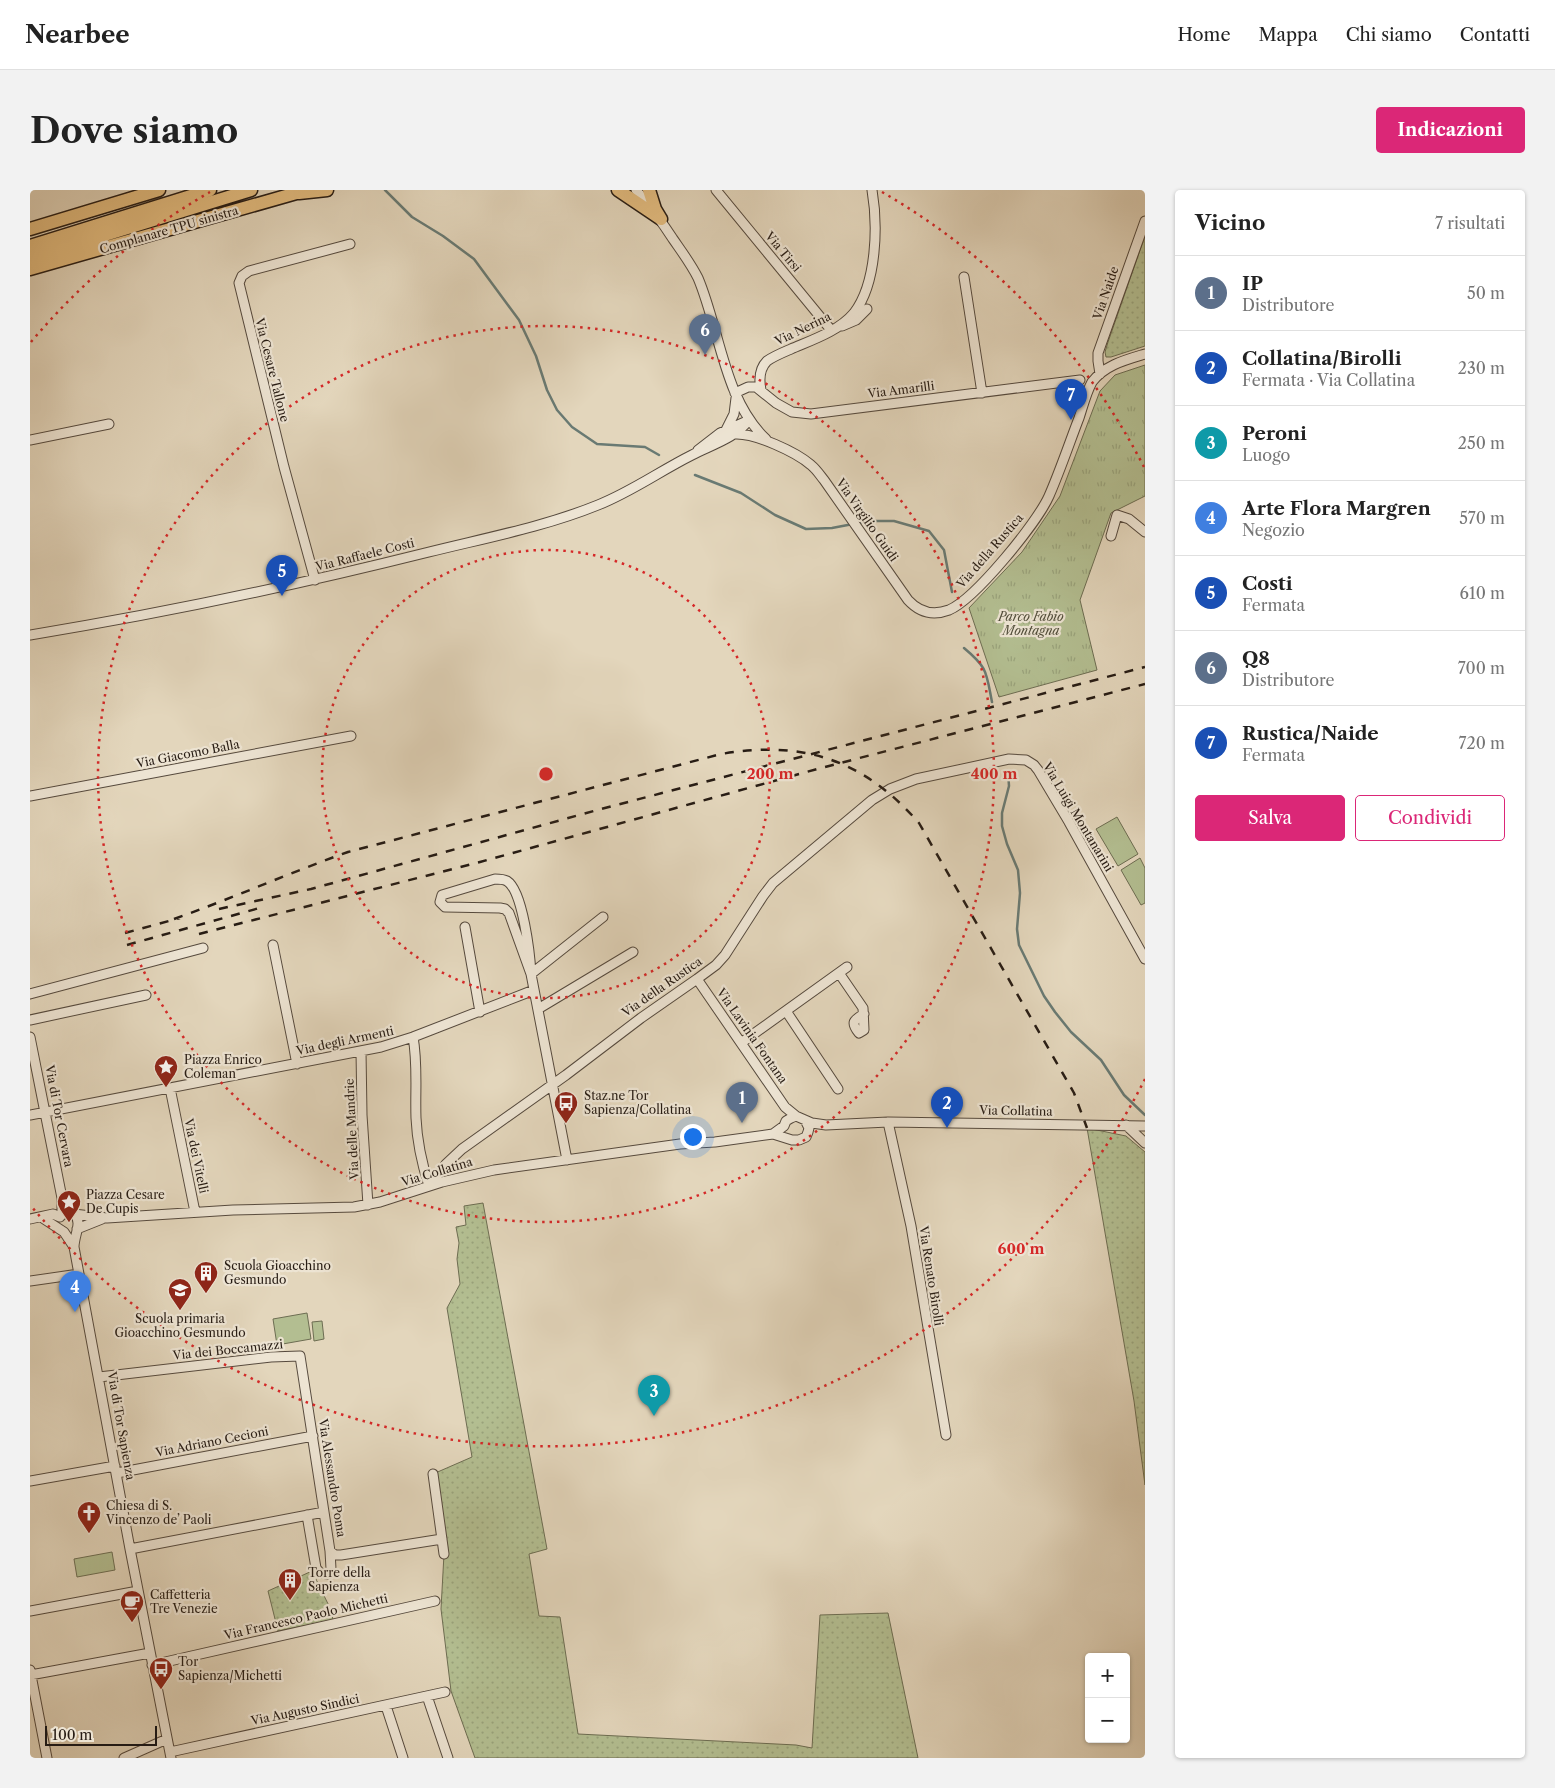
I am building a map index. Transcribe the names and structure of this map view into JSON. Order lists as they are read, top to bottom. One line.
{"streets":{"highway":["Complanare TPU sinistra"],"street":["Via Tirsi","Via Naide","Via Nerina","Via Cesare Tallone","Via Amarilli","Via Virgilio Guidi","Via della Rustica","Via Raffaele Costi","Via Giacomo Balla","Via Luigi Montanarini","Via Lavinia Fontana","Via degli Armenti","Via Collatina","Via di Tor Cervara","Via delle Mandrie","Via dei Vitelli","Via Renato Birolli","Via dei Boccamazzi","Via di Tor Sapienza","Via Adriano Cecioni","Via Alessandro Poma","Via Francesco Paolo Michetti","Via Augusto Sindici"]},"crossings":[["Via Tirsi","Via Nerina"],["Via Naide","Via Amarilli"],["Via Naide","Via della Rustica"],["Via Nerina","Via Amarilli"],["Via Cesare Tallone","Via Raffaele Costi"],["Via Amarilli","Via della Rustica"],["Via Virgilio Guidi","Via della Rustica"],["Via Virgilio Guidi","Via Raffaele Costi"],["Via della Rustica","Via Luigi Montanarini"],["Via della Rustica","Via Lavinia Fontana"],["Via della Rustica","Via Collatina"],["Via Lavinia Fontana","Via Collatina"],["Via degli Armenti","Via delle Mandrie"],["Via degli Armenti","Via dei Vitelli"],["Via Collatina","Via delle Mandrie"],["Via Collatina","Via dei Vitelli"],["Via Collatina","Via Renato Birolli"],["Via dei Boccamazzi","Via di Tor Sapienza"],["Via dei Boccamazzi","Via Alessandro Poma"],["Via di Tor Sapienza","Via Adriano Cecioni"],["Via di Tor Sapienza","Via Francesco Paolo Michetti"],["Via di Tor Sapienza","Via Augusto Sindici"],["Via Adriano Cecioni","Via Alessandro Poma"]],"parks":["Parco Fabio Montagna"],"places":{"place":["Piazza Enrico Coleman","Piazza Cesare De Cupis"],"bus stop":["Staz.ne Tor Sapienza/Collatina","Tor Sapienza/Michetti"],"building":["Scuola Gioacchino Gesmundo","Torre della Sapienza"],"school or university":["Scuola primaria Gioacchino Gesmundo"],"church":["Chiesa di S. Vincenzo de’ Paoli"],"cafe":["Caffetteria Tre Venezie"]},"scale_bar":"100 m","page":{"header":"Nearbee","nav":["Home","Mappa","Chi siamo","Contatti"],"buttons":["Indicazioni",["Salva","Condividi"]],"title":"Dove siamo","heading":["Vicino","7 risultati"],"list":[{"mark":"1","name":"IP","note":"Distributore","value":"50 m"},{"mark":"2","name":"Collatina/Birolli","note":"Fermata · Via Collatina","value":"230 m"},{"mark":"3","name":"Peroni","note":"Luogo","value":"250 m"},{"mark":"4","name":"Arte Flora Margren","note":"Negozio","value":"570 m"},{"mark":"5","name":"Costi","note":"Fermata","value":"610 m"},{"mark":"6","name":"Q8","note":"Distributore","value":"700 m"},{"mark":"7","name":"Rustica/Naide","note":"Fermata","value":"720 m"}],"pins":["6","7","5","1","2","4","3"],"map_buttons":["+","−"],"scale":"100 m"},"rings":["200 m","400 m","600 m"]}
